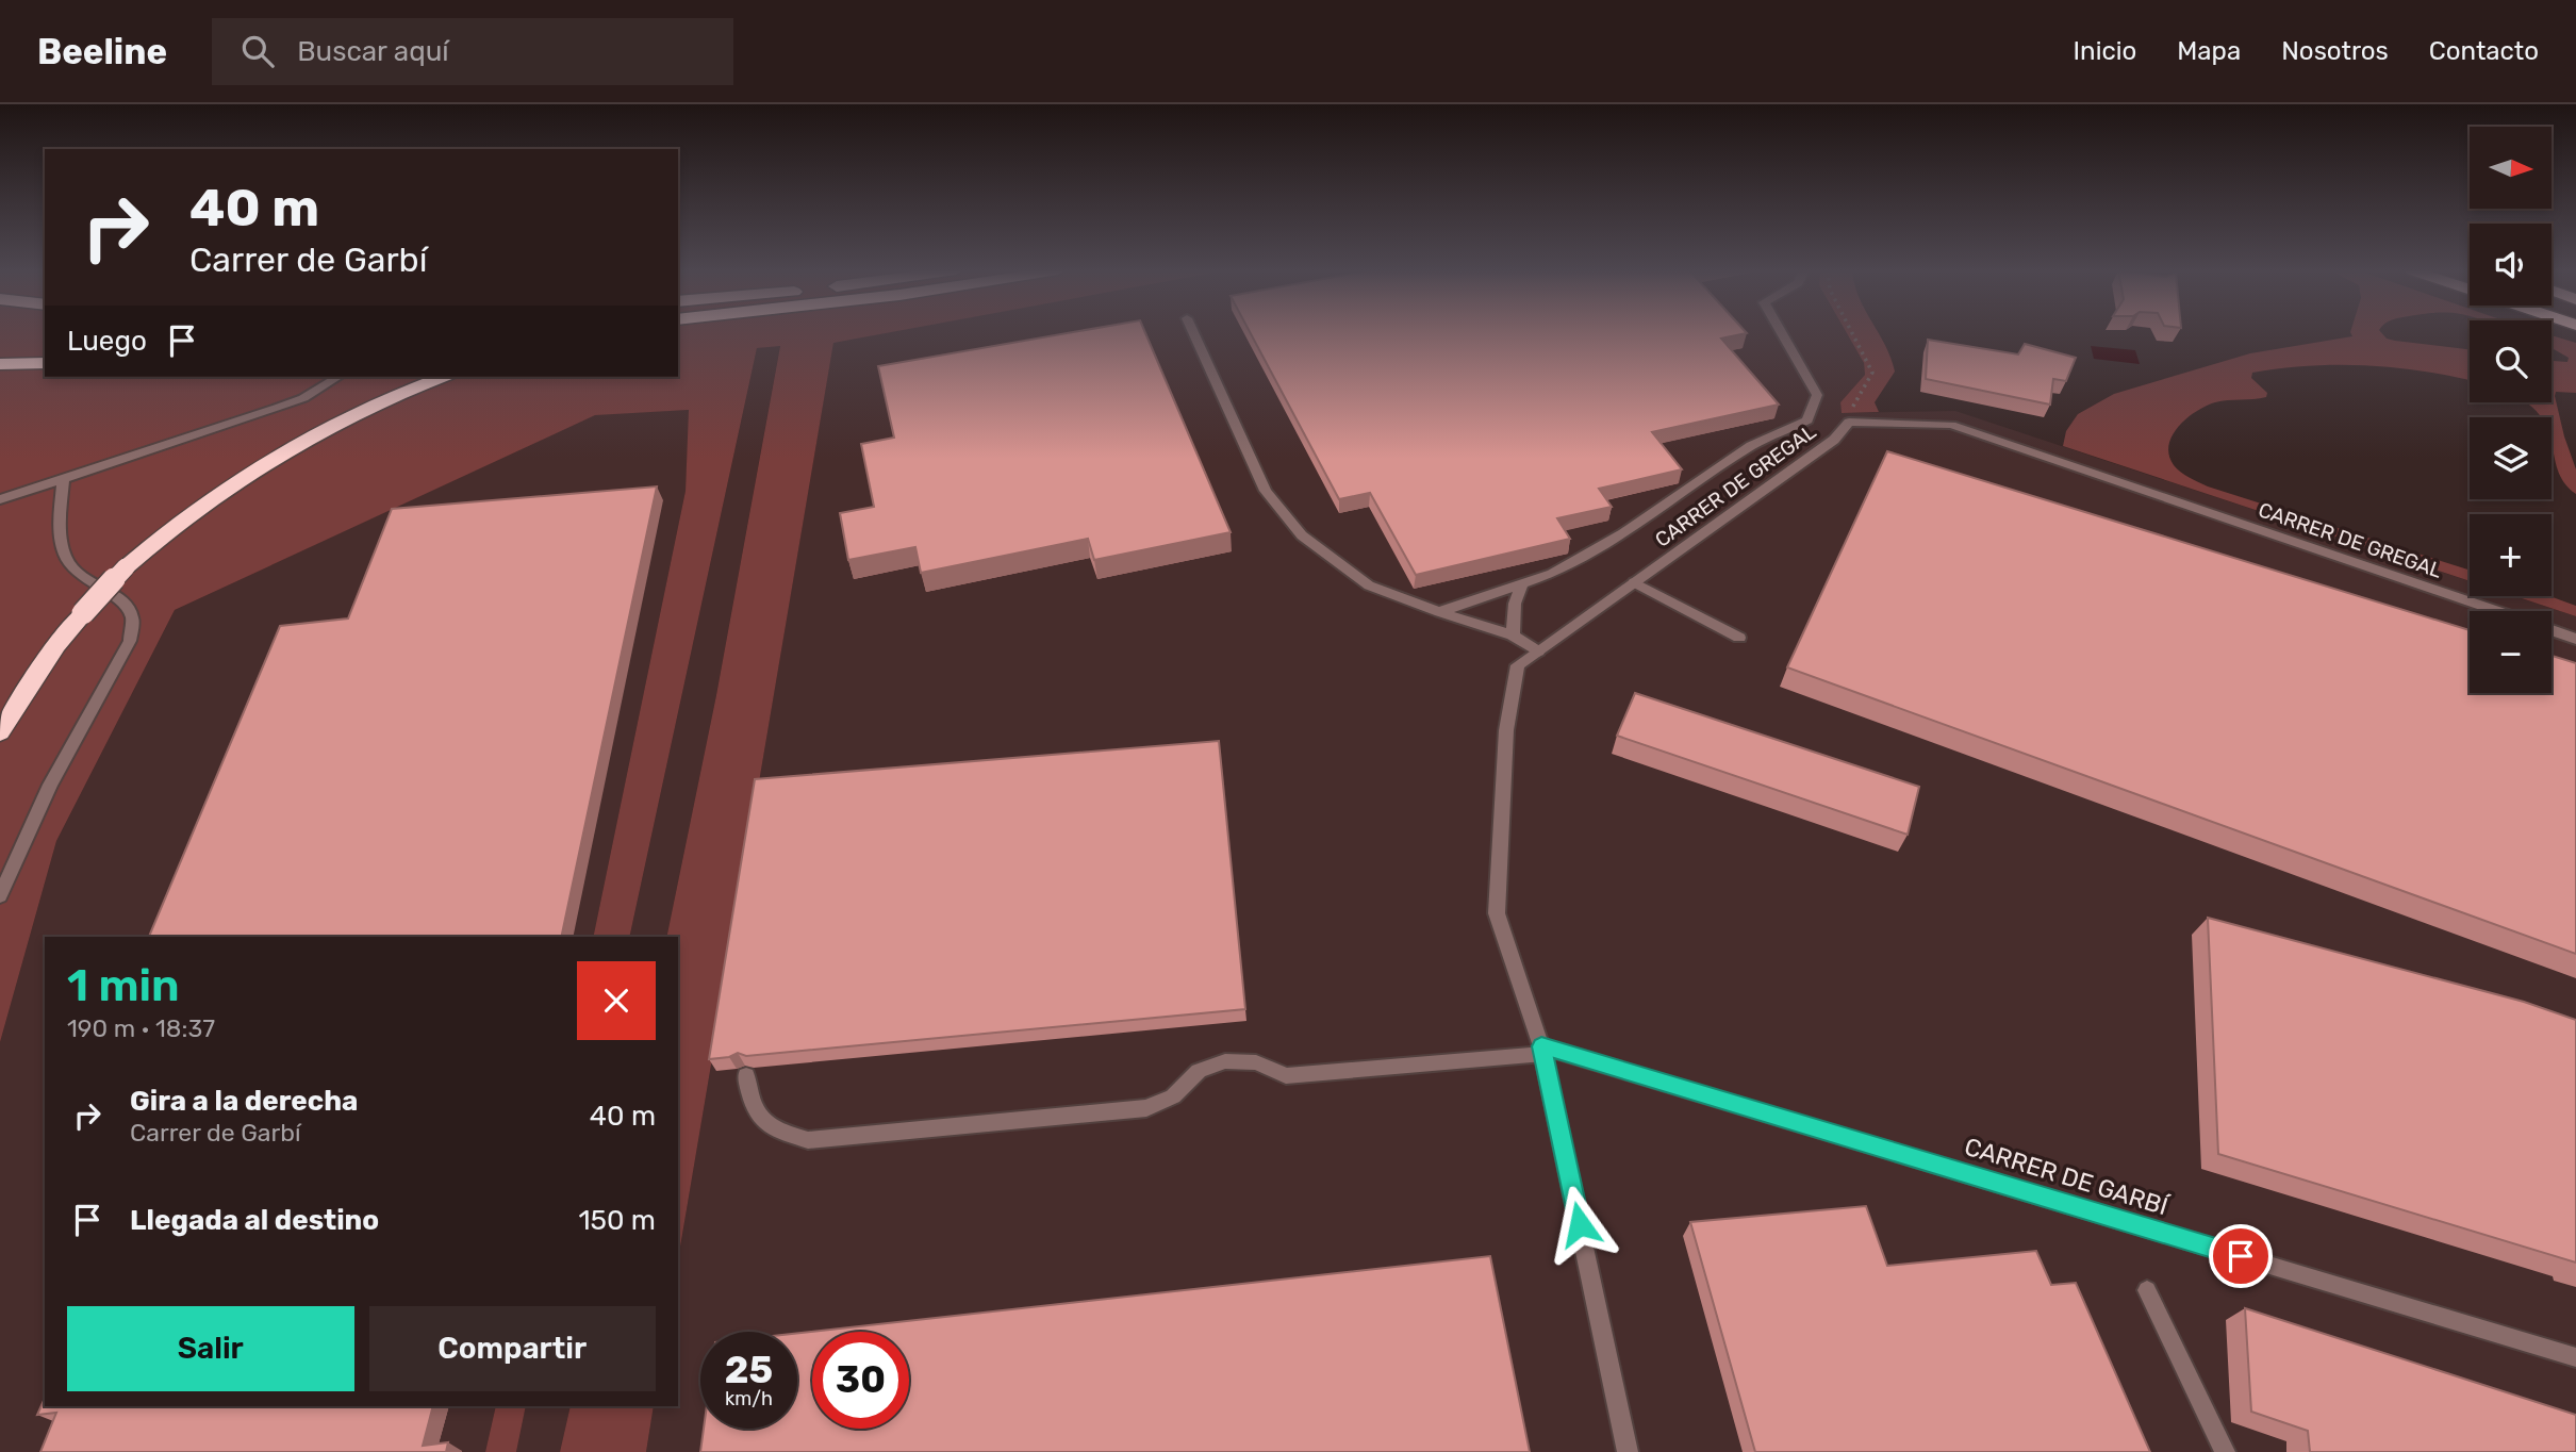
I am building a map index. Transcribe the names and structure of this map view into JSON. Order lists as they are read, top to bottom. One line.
{"streets":{"street":["CARRER DE GREGAL","CARRER DE GARBÍ"]},"crossings":[["CARRER DE GREGAL","CARRER DE GARBÍ"]],"north":"right","page":{"header":"Beeline","search":"Buscar aquí","nav":["Inicio","Mapa","Nosotros","Contacto"],"map_buttons":["+","−"],"turn":["40 m","Carrer de Garbí"],"then":"Luego","heading":["1 min","190 m · 18:37"],"list":[{"name":"Gira a la derecha","note":"Carrer de Garbí","value":"40 m"},{"name":"Llegada al destino","value":"150 m"}],"buttons":["Salir","Compartir"],"speed":"25 km/h","limit":"30"}}
